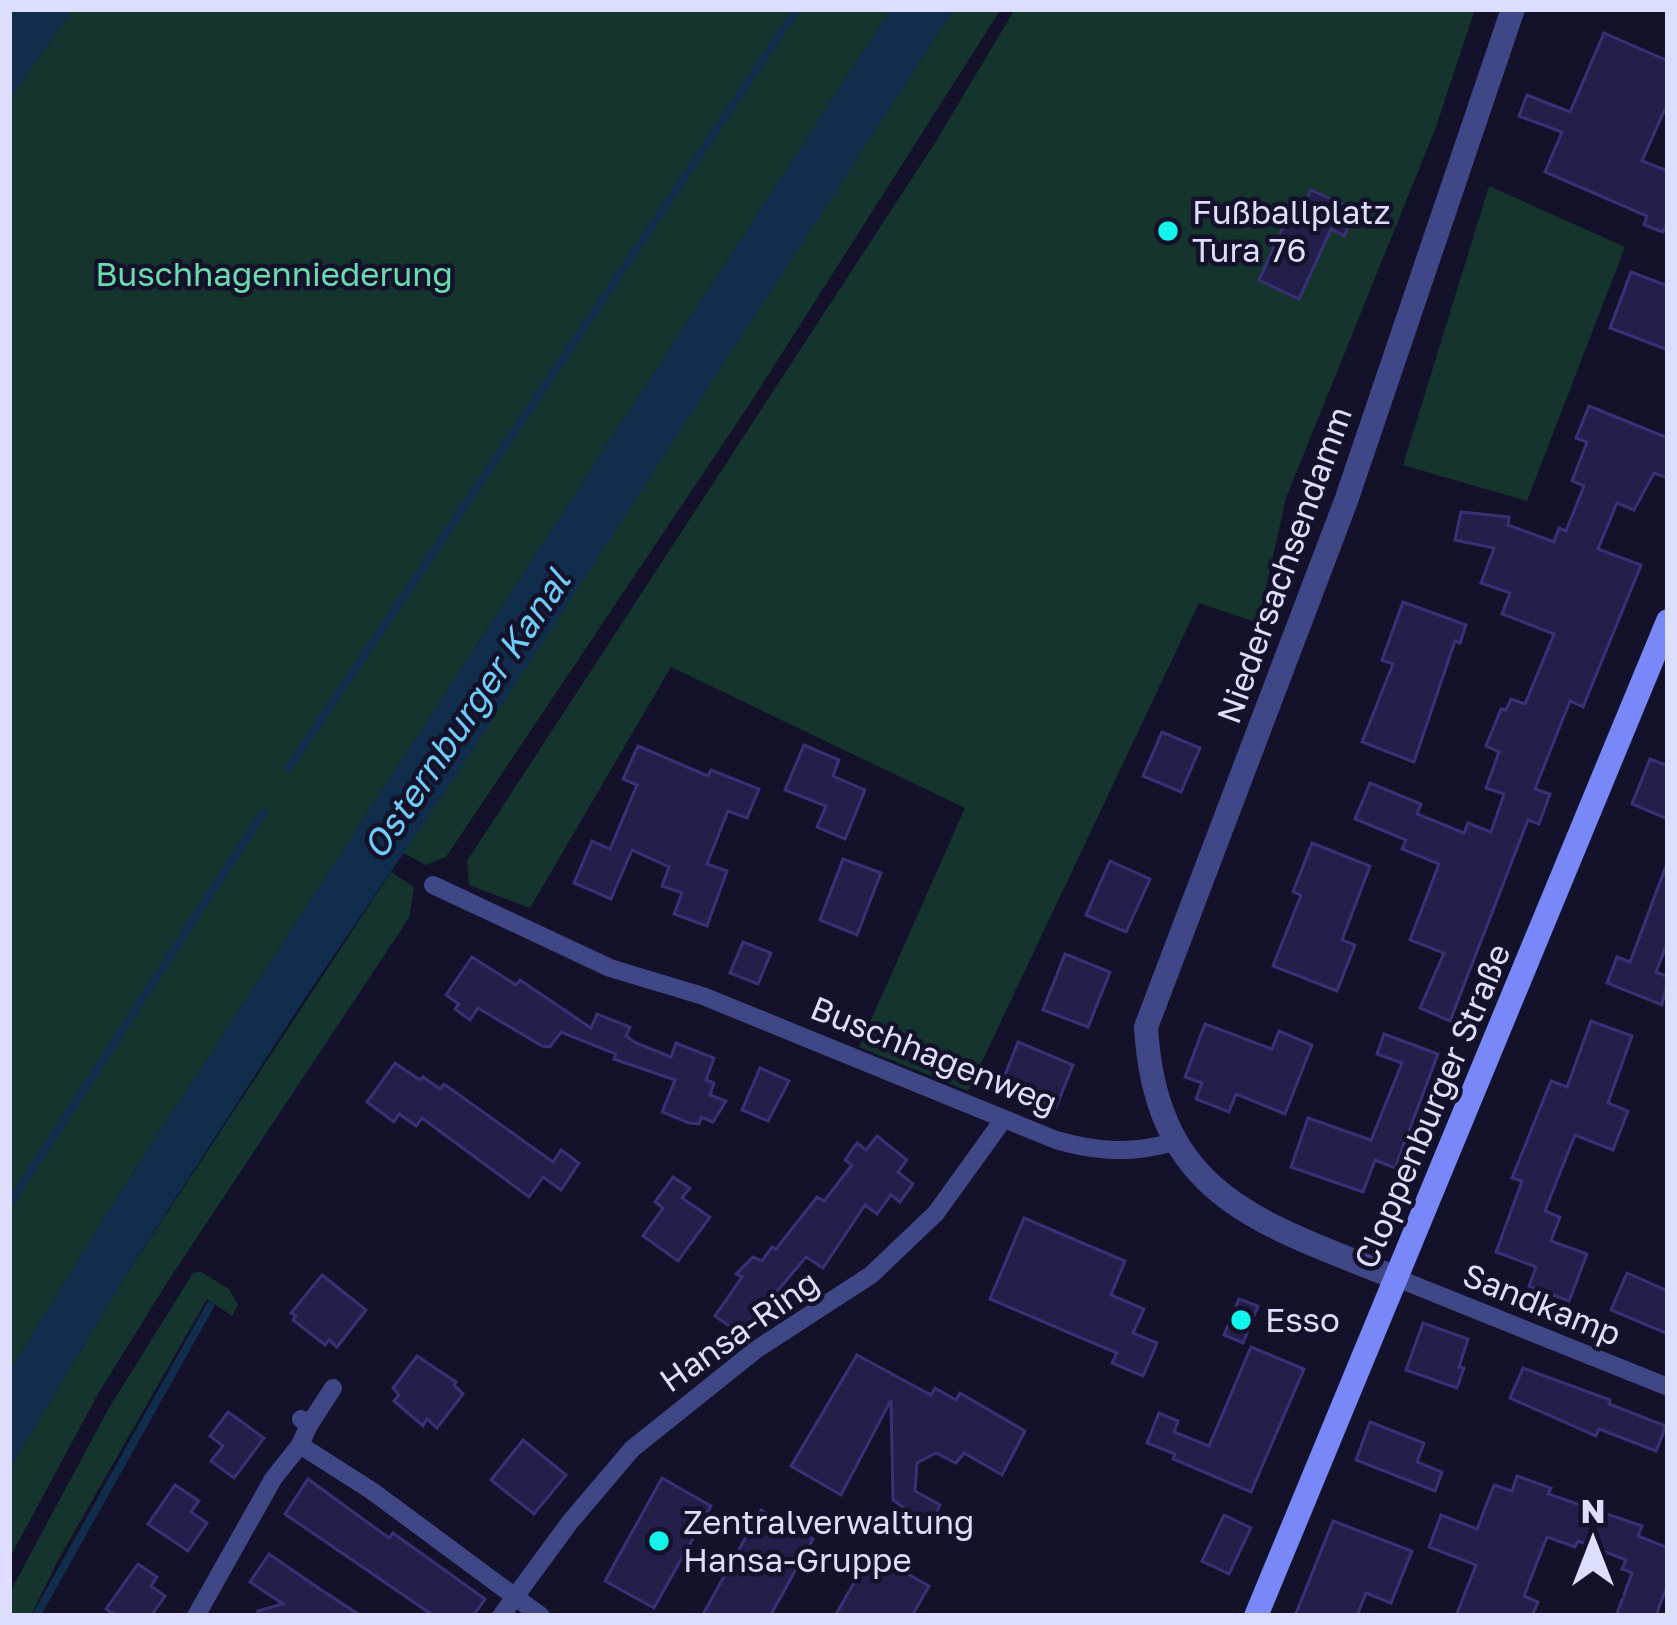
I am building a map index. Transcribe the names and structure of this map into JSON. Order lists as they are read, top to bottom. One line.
{"streets":{"main road":["Cloppenburger Straße"],"street":["Niedersachsendamm","Buschhagenweg","Sandkamp","Hansa-Ring"]},"crossings":[["Niedersachsendamm","Buschhagenweg"],["Buschhagenweg","Hansa-Ring"],["Cloppenburger Straße","Sandkamp"]],"water":["Osternburger Kanal"],"parks":["Buschhagenniederung"],"places":["Fußballplatz Tura 76","Esso","Zentralverwaltung Hansa-Gruppe"],"north":"top"}
